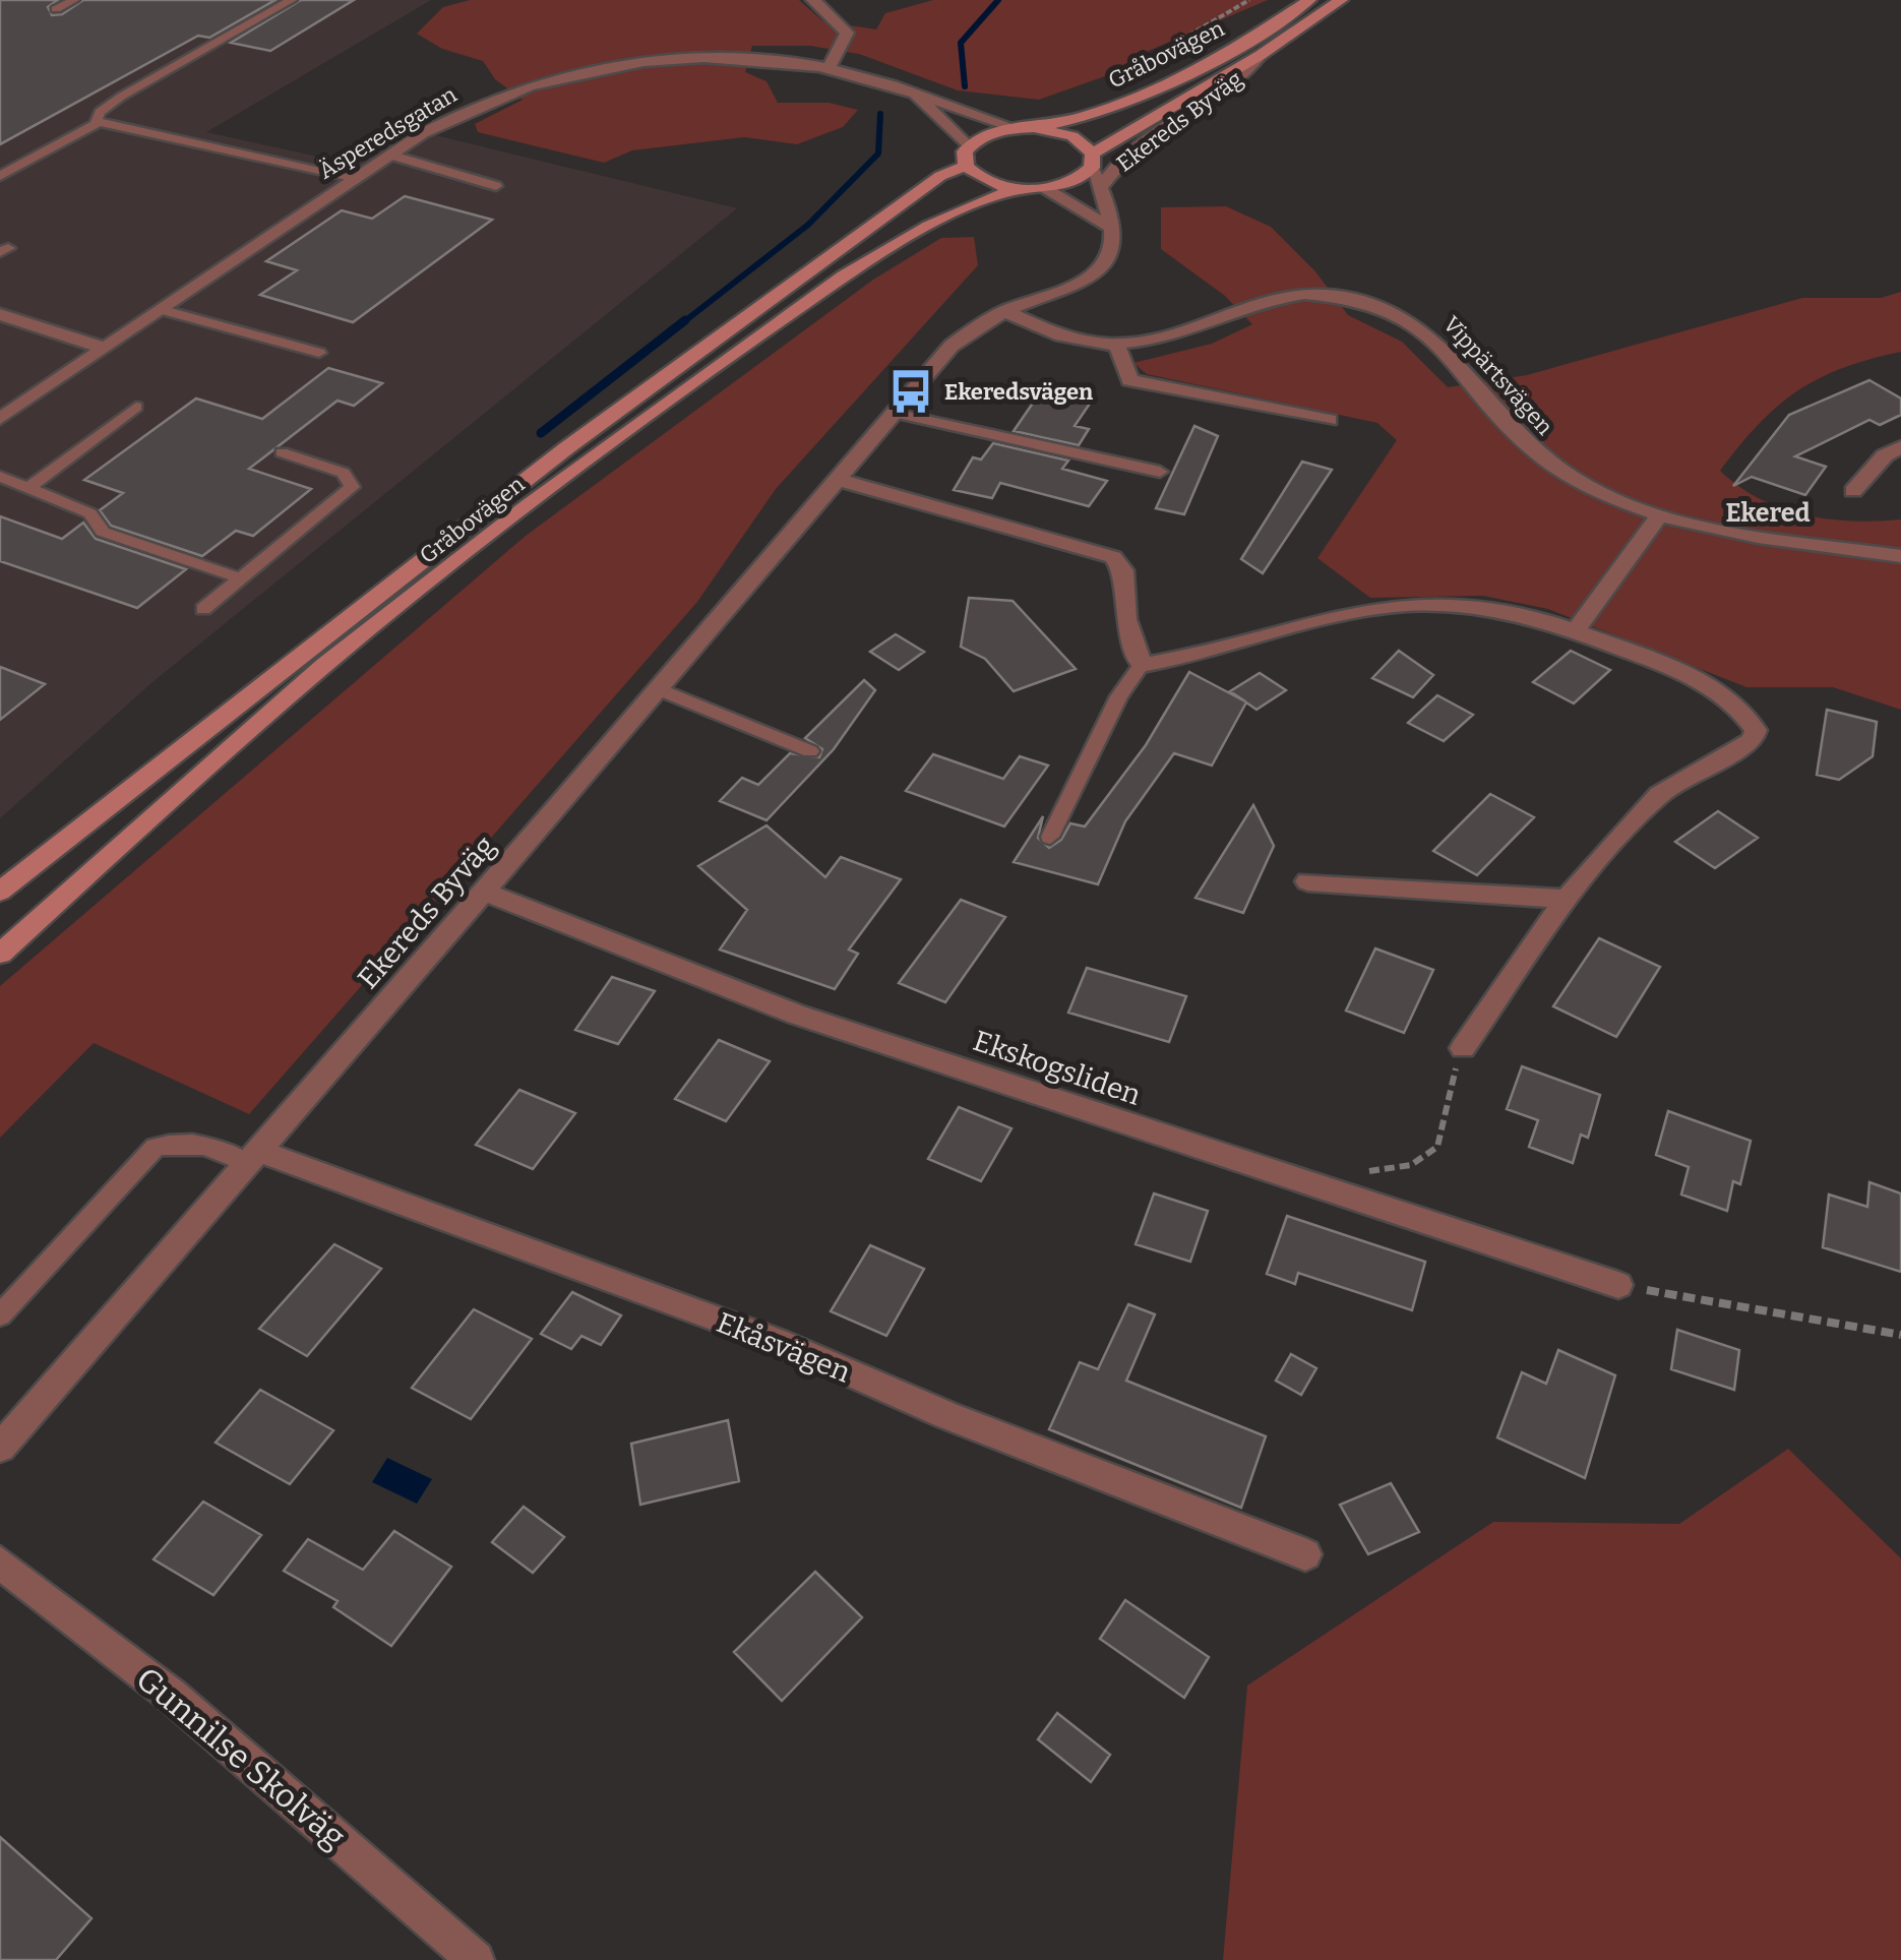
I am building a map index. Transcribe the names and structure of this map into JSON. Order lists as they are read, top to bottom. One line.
{"streets":{"main road":["Gråbovägen"],"street":["Ekereds Byväg","Äsperedsgatan","Vippärtsvägen","Ekskogsliden","Ekåsvägen","Gunnilse Skolväg"]},"crossings":[["Gråbovägen","Ekereds Byväg"],["Ekereds Byväg","Vippärtsvägen"],["Ekereds Byväg","Ekskogsliden"],["Ekereds Byväg","Ekåsvägen"]],"districts":["Ekered"],"places":{"bus stop":["Ekeredsvägen"]}}
